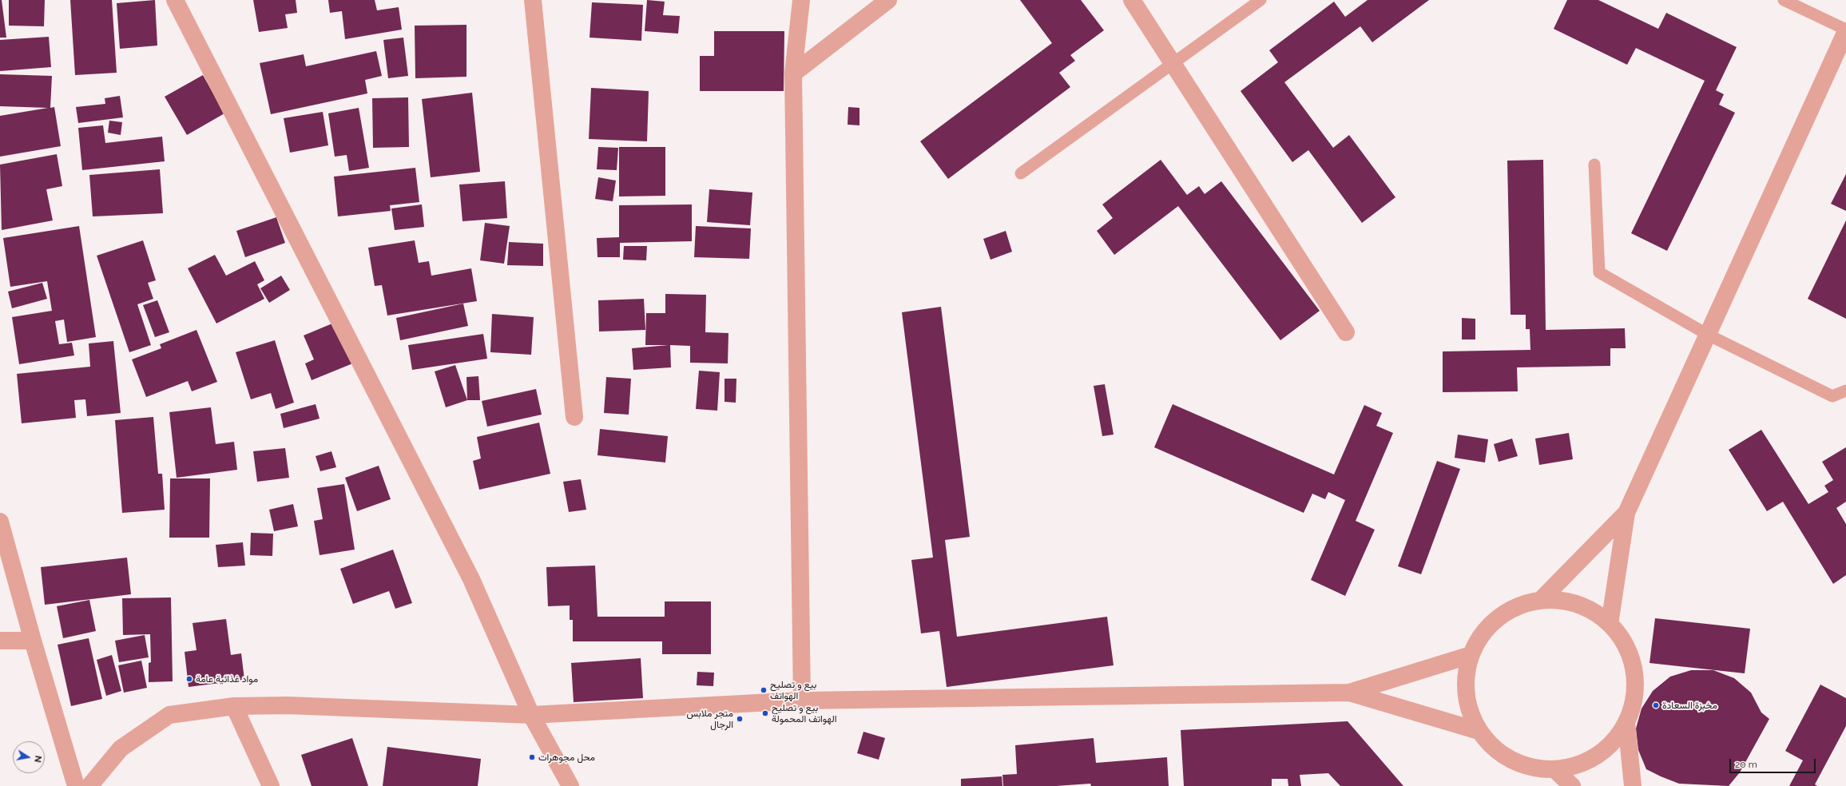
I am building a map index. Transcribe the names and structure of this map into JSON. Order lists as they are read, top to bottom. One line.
{"places":["مواد غذائية عامة","بيع و تصليح الهواتف","مخبزة السعادة","بيع و تصليح الهواتف المحمولة","متجر ملابس الرجال","محل مجوهرات"],"scale_bar":"20 m","north":"right"}
